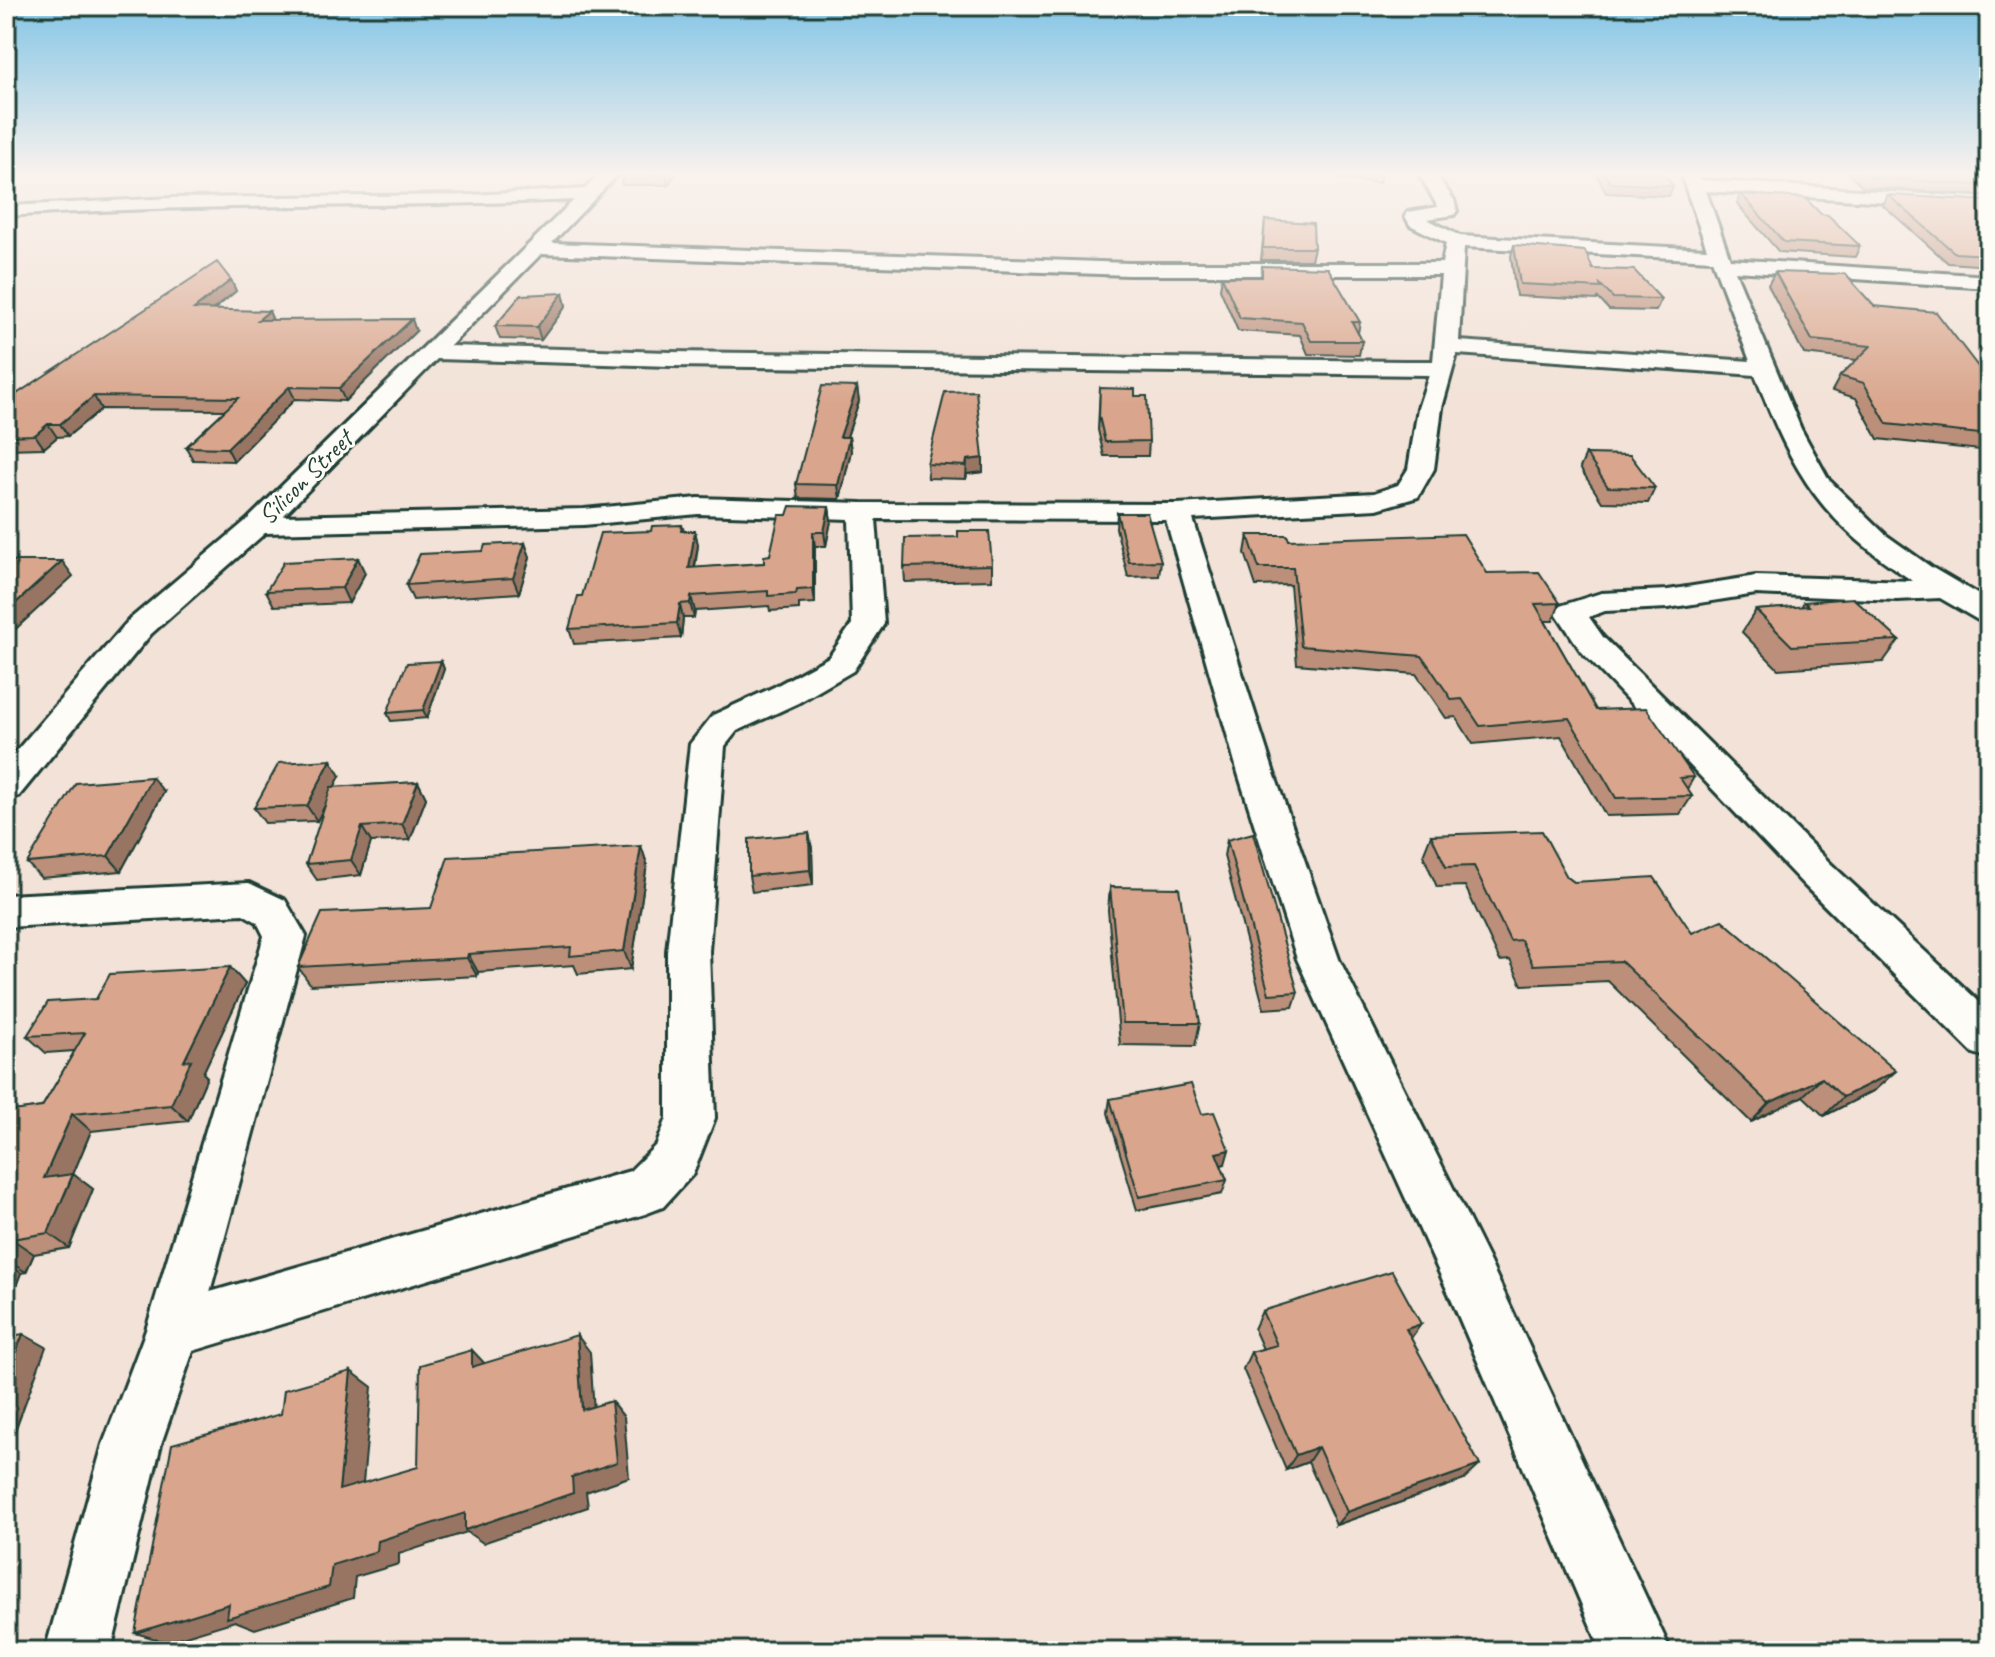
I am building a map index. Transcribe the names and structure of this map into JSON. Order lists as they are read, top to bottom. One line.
{"streets":{"street":["Silicon Street"]}}
